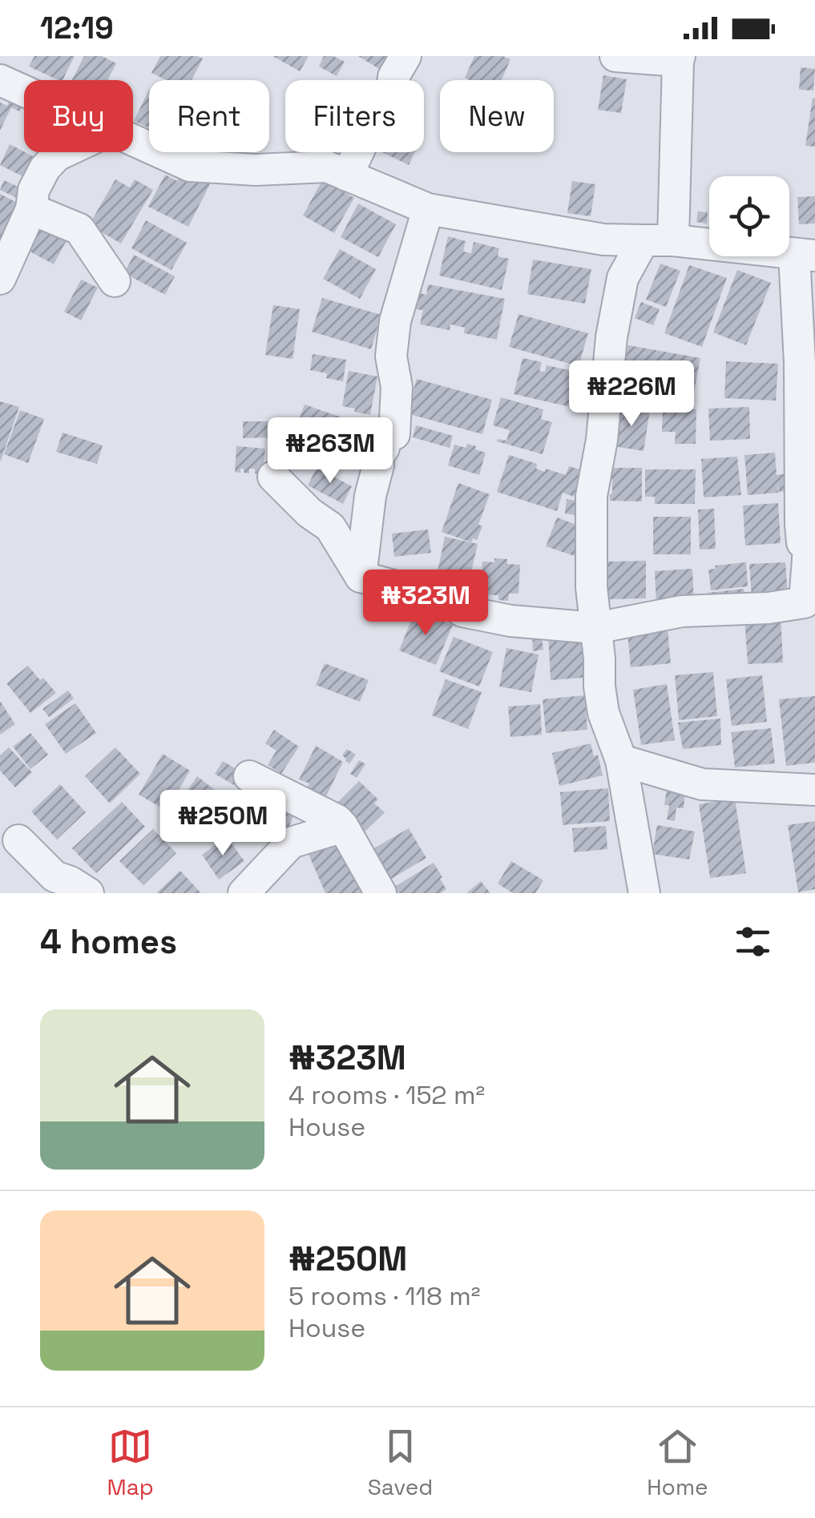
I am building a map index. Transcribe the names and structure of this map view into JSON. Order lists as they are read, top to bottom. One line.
{"page":{"status":"12:19","chip":["Buy","Rent","Filters","New"],"price":["₦226M","₦263M","₦323M","₦250M"],"heading":"4 homes","list":[{"name":"₦323M","note":"4 rooms · 152 m² · House"},{"name":"₦250M","note":"5 rooms · 118 m² · House"}],"tabs":["Map","Saved","Home"]}}
